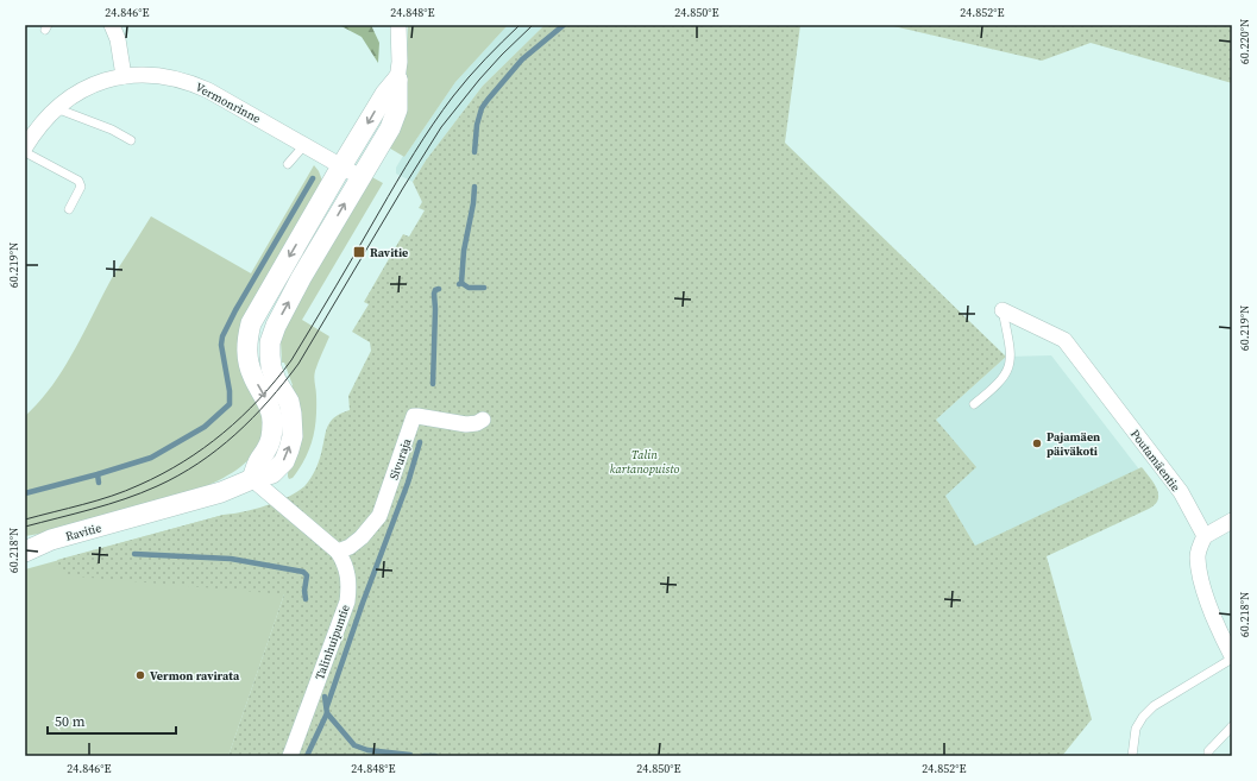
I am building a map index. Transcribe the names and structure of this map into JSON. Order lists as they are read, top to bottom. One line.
{"streets":{"street":["Vermonrinne","Sivuraja","Poutamäentie","Ravitie","Talinhuipuntie"]},"crossings":[["Vermonrinne","Ravitie"],["Sivuraja","Talinhuipuntie"],["Ravitie","Talinhuipuntie"]],"parks":["Talin kartanopuisto"],"places":{"transit":["Ravitie"],"other":["Pajamäen päiväkoti","Vermon ravirata"]},"scale_bar":"50 m","coordinates":["24.846°E","24.848°E","24.850°E","24.852°E","60.220°N","60.219°N","60.218°N"]}
